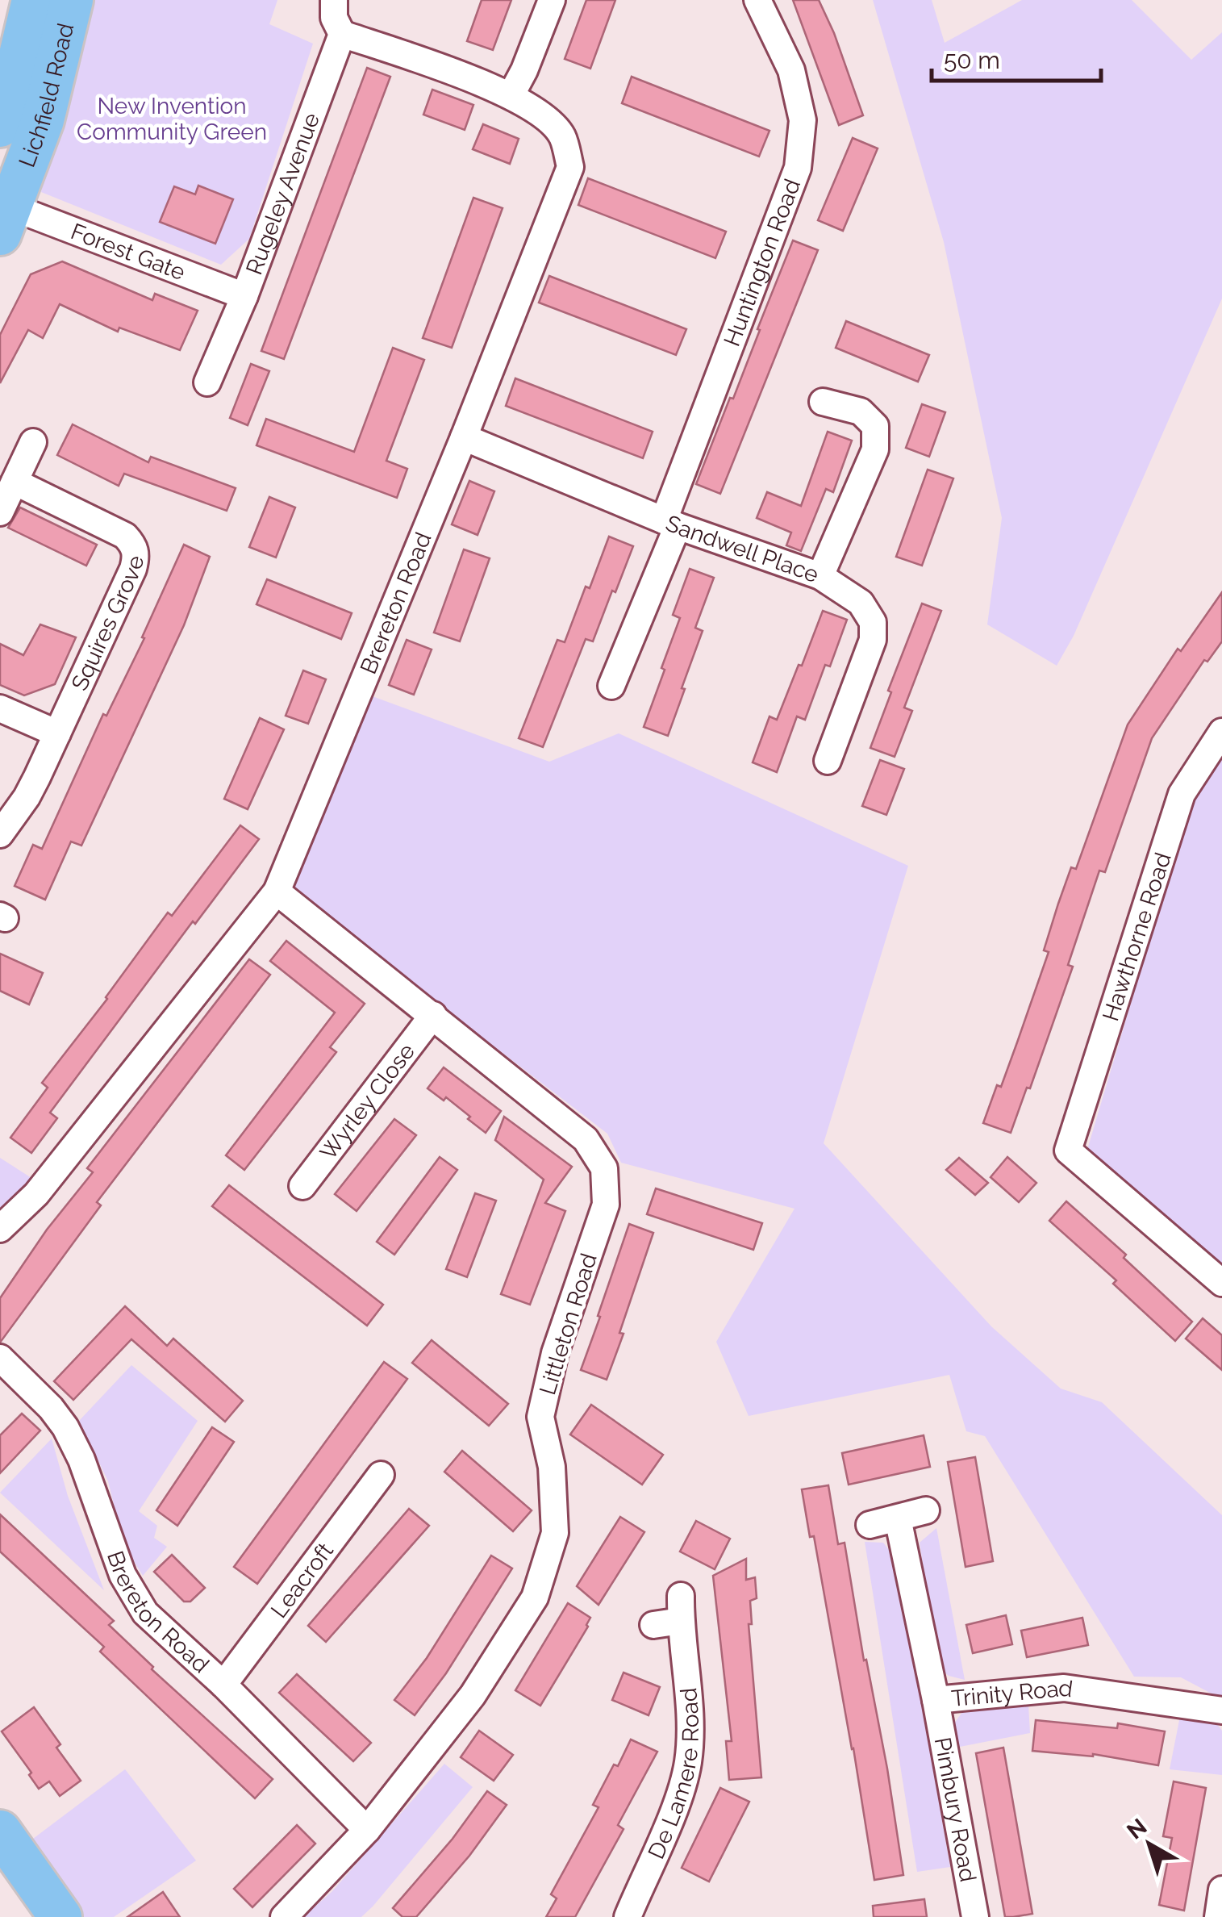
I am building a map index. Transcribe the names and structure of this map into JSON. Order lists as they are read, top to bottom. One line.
{"streets":{"main road":["Lichfield Road"],"street":["Rugeley Avenue","Forest Gate","Huntington Road","Sandwell Place","Brereton Road","Squires Grove","Hawthorne Road","Wyrley Close","Littleton Road","Leacroft","Trinity Road","De Lamere Road","Pimbury Road"]},"crossings":[["Lichfield Road","Forest Gate"],["Rugeley Avenue","Forest Gate"],["Rugeley Avenue","Brereton Road"],["Huntington Road","Sandwell Place"],["Sandwell Place","Brereton Road"],["Brereton Road","Littleton Road"],["Brereton Road","Leacroft"],["Wyrley Close","Littleton Road"],["Trinity Road","Pimbury Road"]],"parks":["New Invention Community Green"],"scale_bar":"50 m","north":"top left"}
